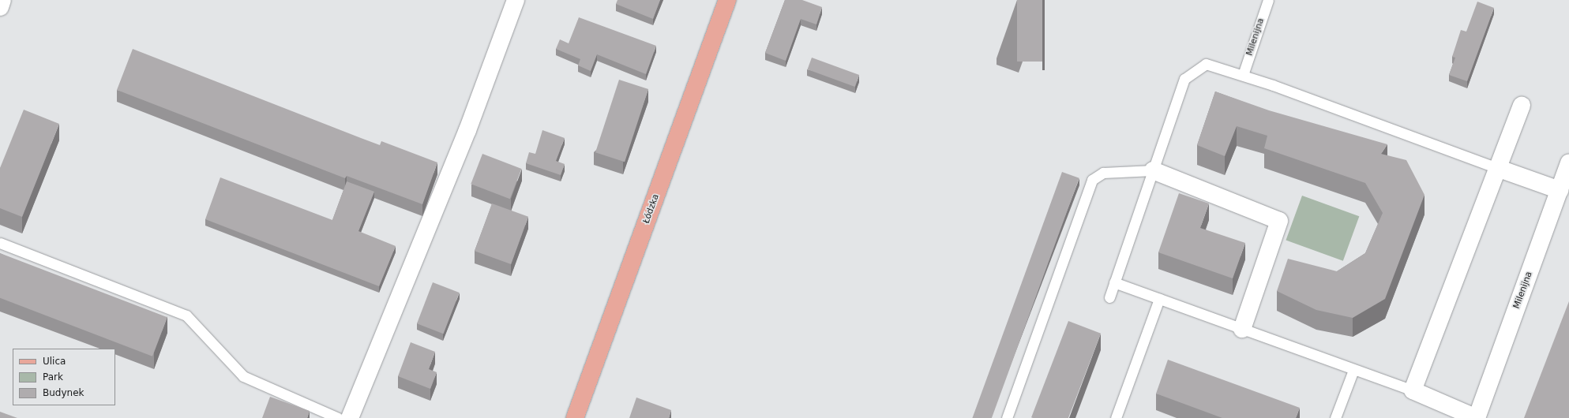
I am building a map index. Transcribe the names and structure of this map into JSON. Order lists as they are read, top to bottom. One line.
{"streets":{"main road":["Łódzka"],"street":["Milenijna"]},"legend":["Ulica","Park","Budynek"]}
